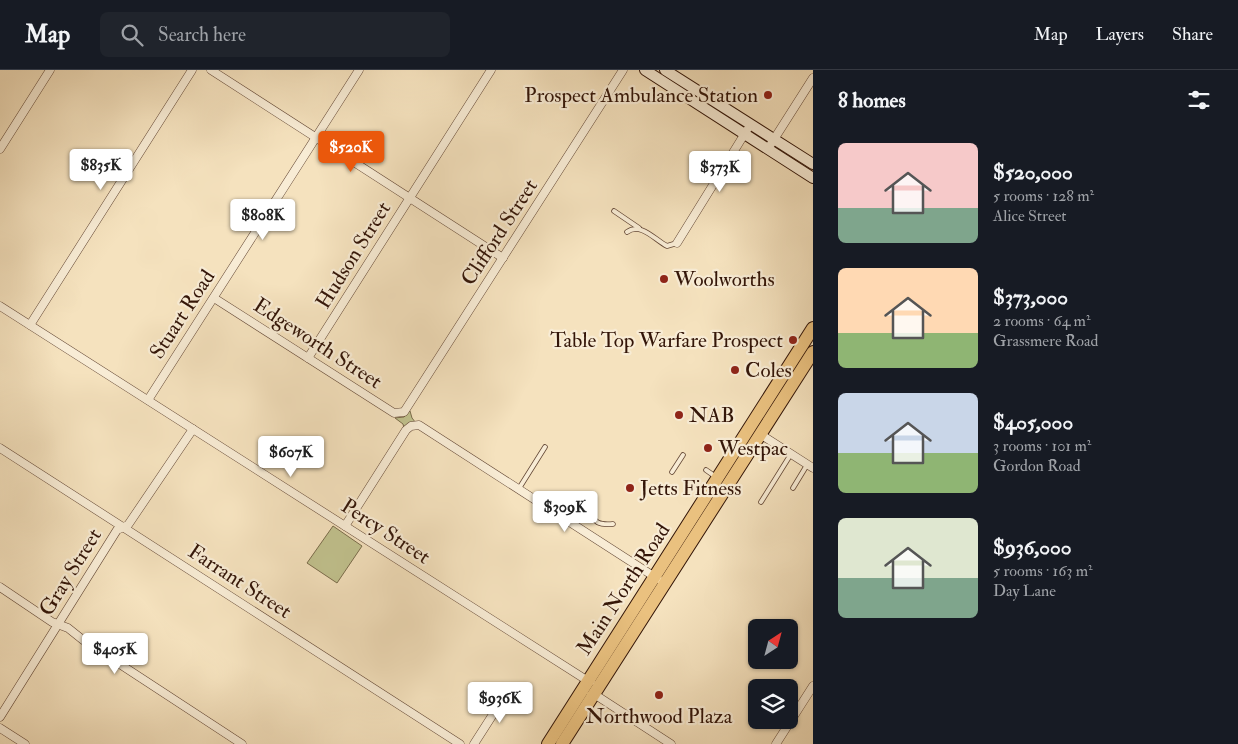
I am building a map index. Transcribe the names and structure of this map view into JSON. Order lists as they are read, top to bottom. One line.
{"streets":{"highway":["Main North Road"],"street":["Clifford Street","Hudson Street","Stuart Road","Edgeworth Street","Percy Street","Gray Street","Farrant Street"]},"crossings":[["Clifford Street","Edgeworth Street"],["Hudson Street","Edgeworth Street"],["Stuart Road","Edgeworth Street"],["Stuart Road","Percy Street"],["Percy Street","Gray Street"],["Percy Street","Main North Road"],["Gray Street","Farrant Street"]],"places":["Prospect Ambulance Station","Woolworths","Table Top Warfare Prospect","Coles","NAB","Westpac","Jetts Fitness","Northwood Plaza"],"north":"top right","page":{"header":"Map","search":"Search here","nav":["Map","Layers","Share"],"heading":"8 homes","list":[{"name":"$520,000","note":"5 rooms · 128 m² · Alice Street"},{"name":"$373,000","note":"2 rooms · 64 m² · Grassmere Road"},{"name":"$405,000","note":"3 rooms · 101 m² · Gordon Road"},{"name":"$936,000","note":"5 rooms · 163 m² · Day Lane"}],"price":["$520K","$835K","$373K","$808K","$607K","$309K","$405K","$936K"]}}
